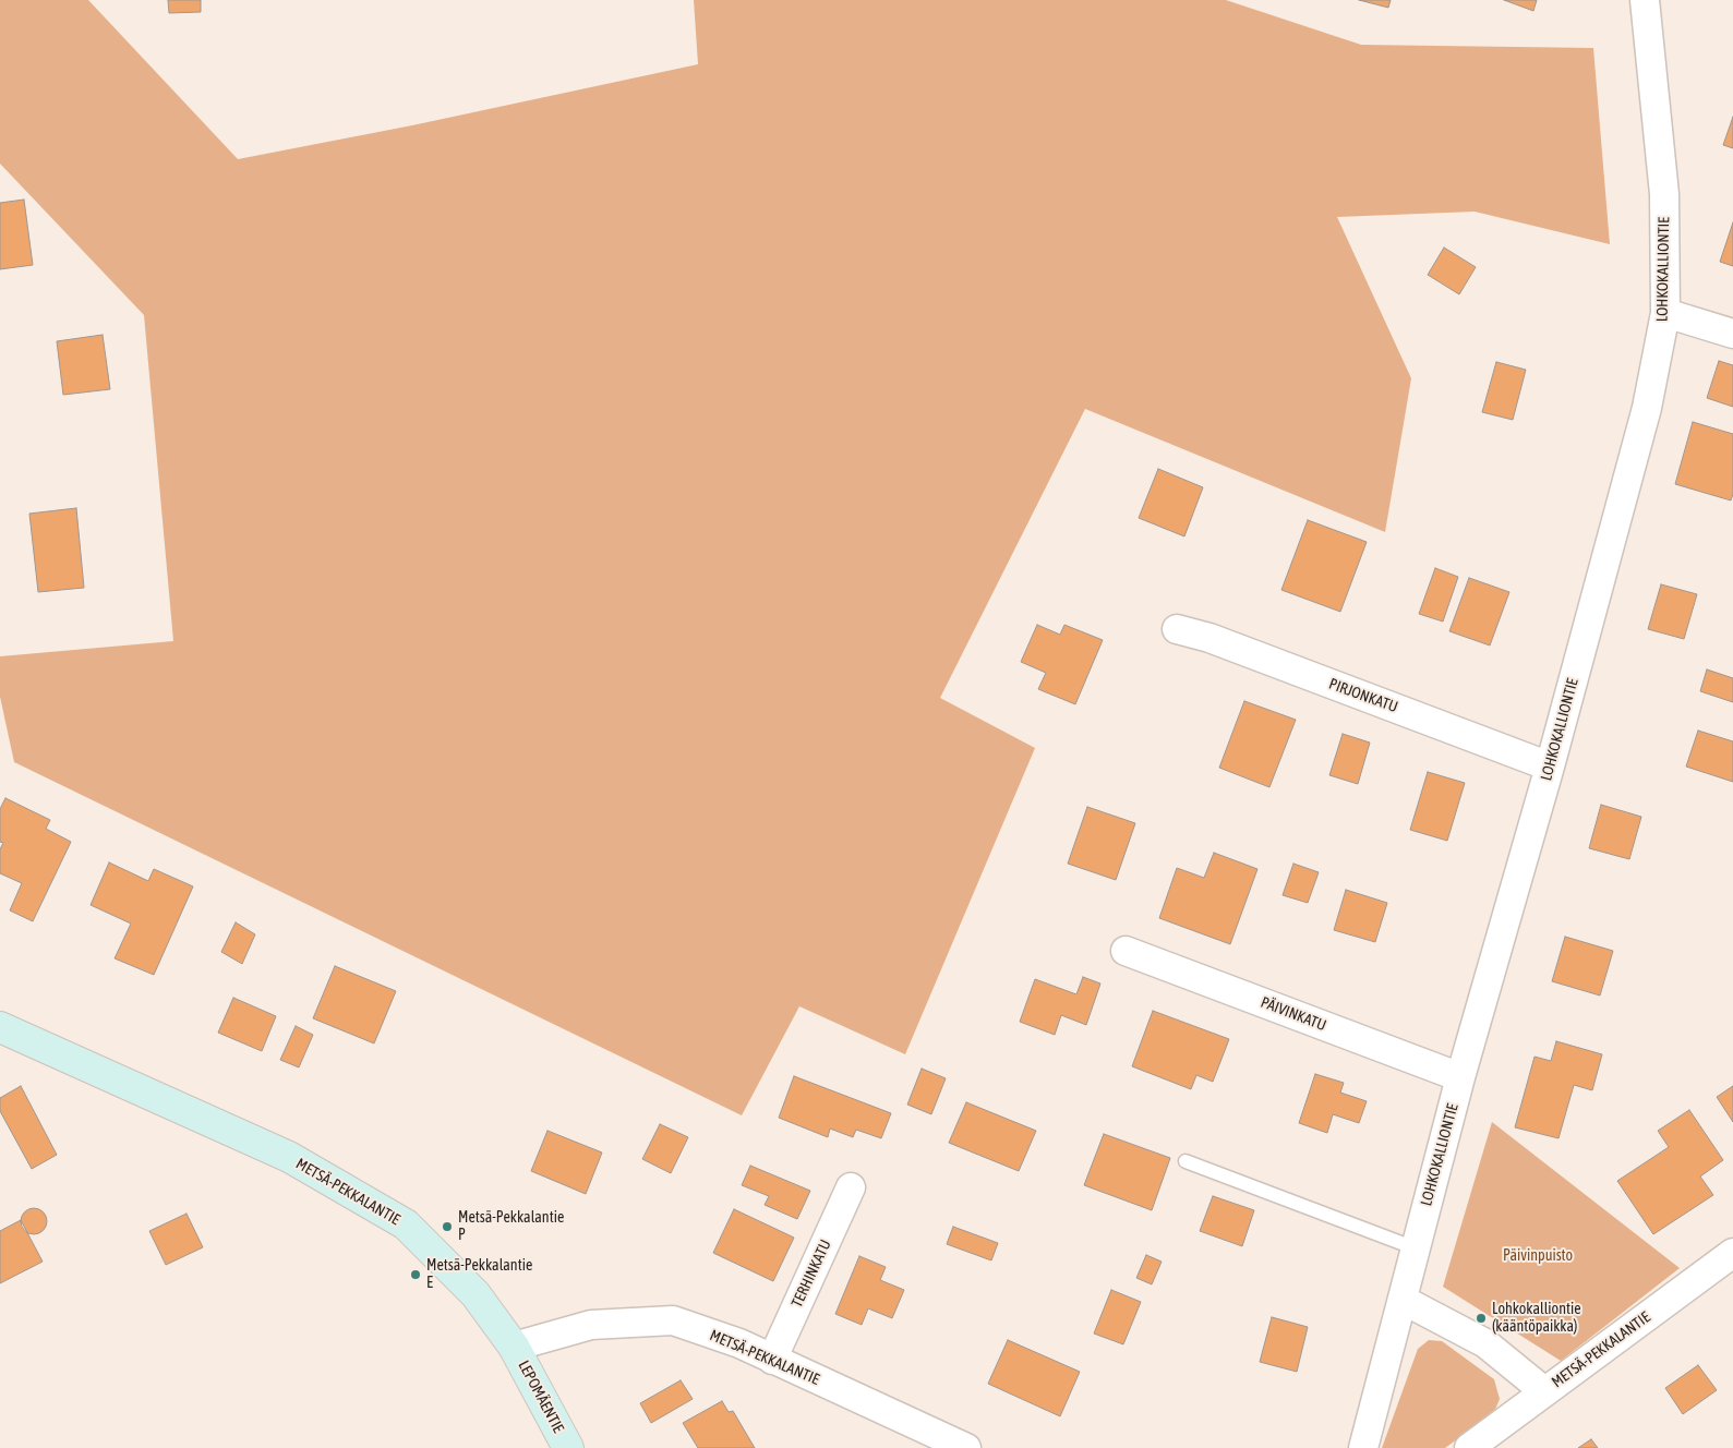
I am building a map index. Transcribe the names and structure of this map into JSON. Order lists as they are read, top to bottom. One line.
{"streets":{"street":["LOHKOKALLIONTIE","PIRJONKATU","PÄIVINKATU","METSÄ-PEKKALANTIE","TERHINKATU","LEPOMÄENTIE"]},"crossings":[["LOHKOKALLIONTIE","PIRJONKATU"],["LOHKOKALLIONTIE","PÄIVINKATU"],["METSÄ-PEKKALANTIE","TERHINKATU"],["METSÄ-PEKKALANTIE","LEPOMÄENTIE"]],"parks":["Päivinpuisto"],"places":["Metsä-Pekkalantie P","Metsä-Pekkalantie E","Lohkokalliontie (kääntöpaikka)"]}
